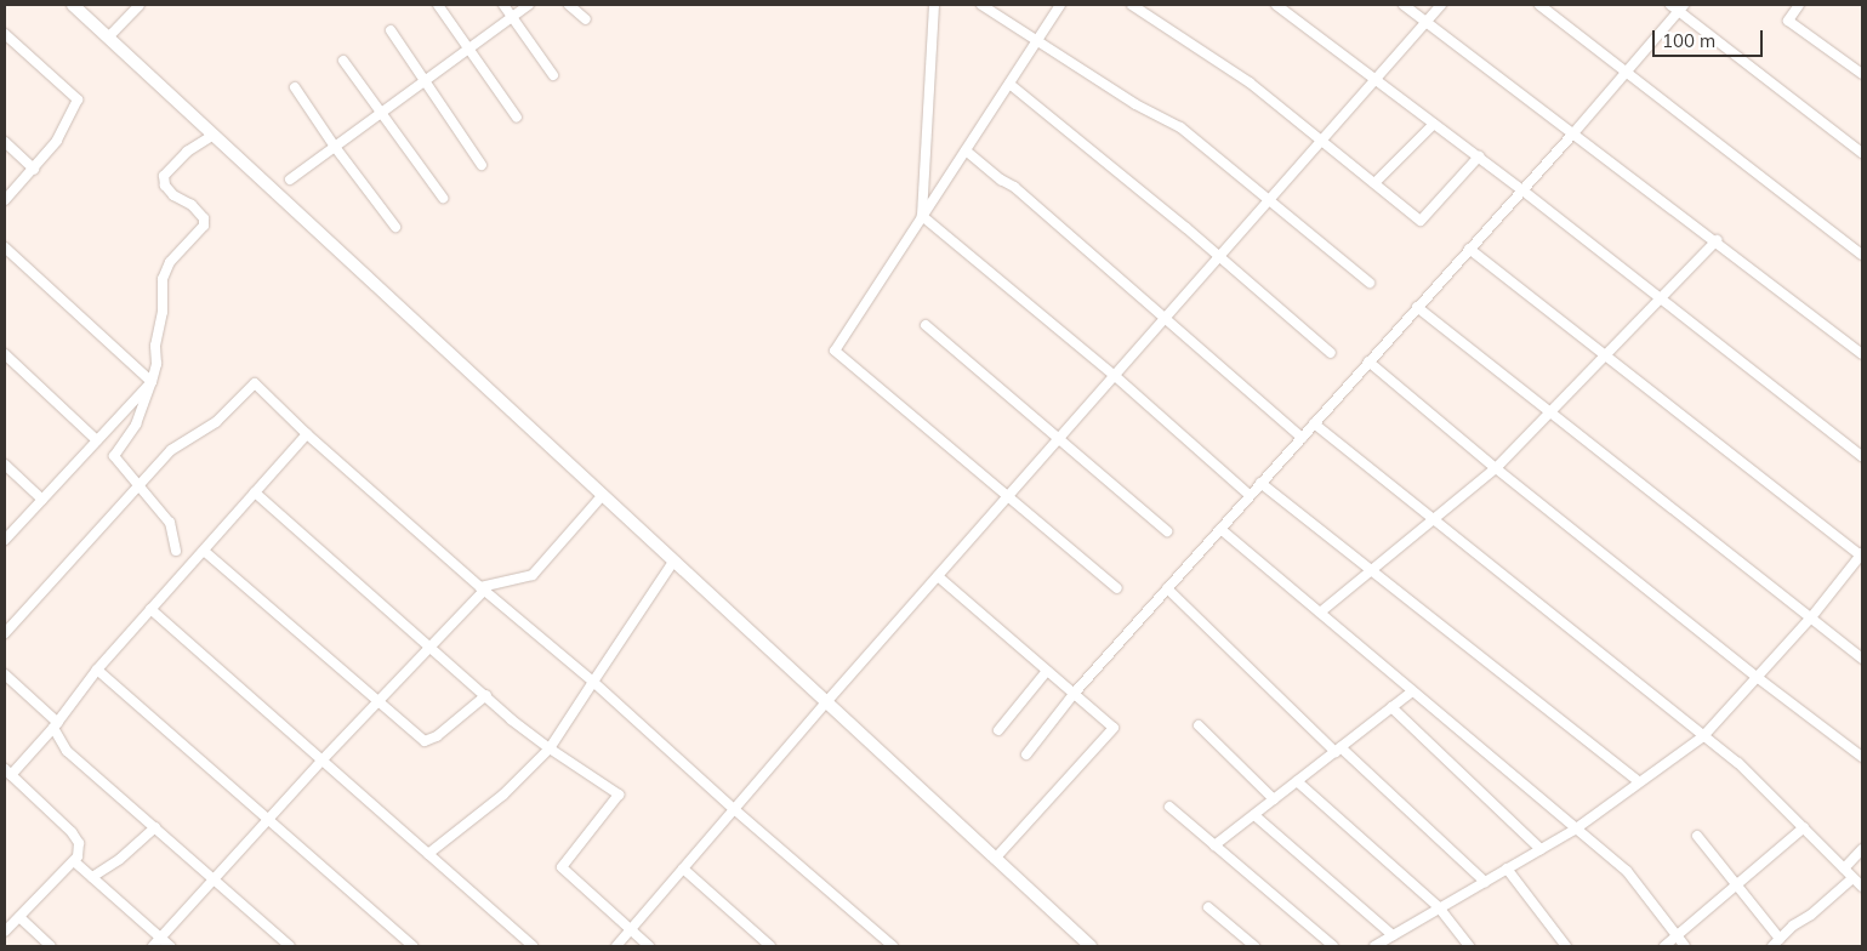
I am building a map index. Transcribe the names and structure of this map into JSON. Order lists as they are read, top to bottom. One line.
{"scale_bar":"100 m"}
